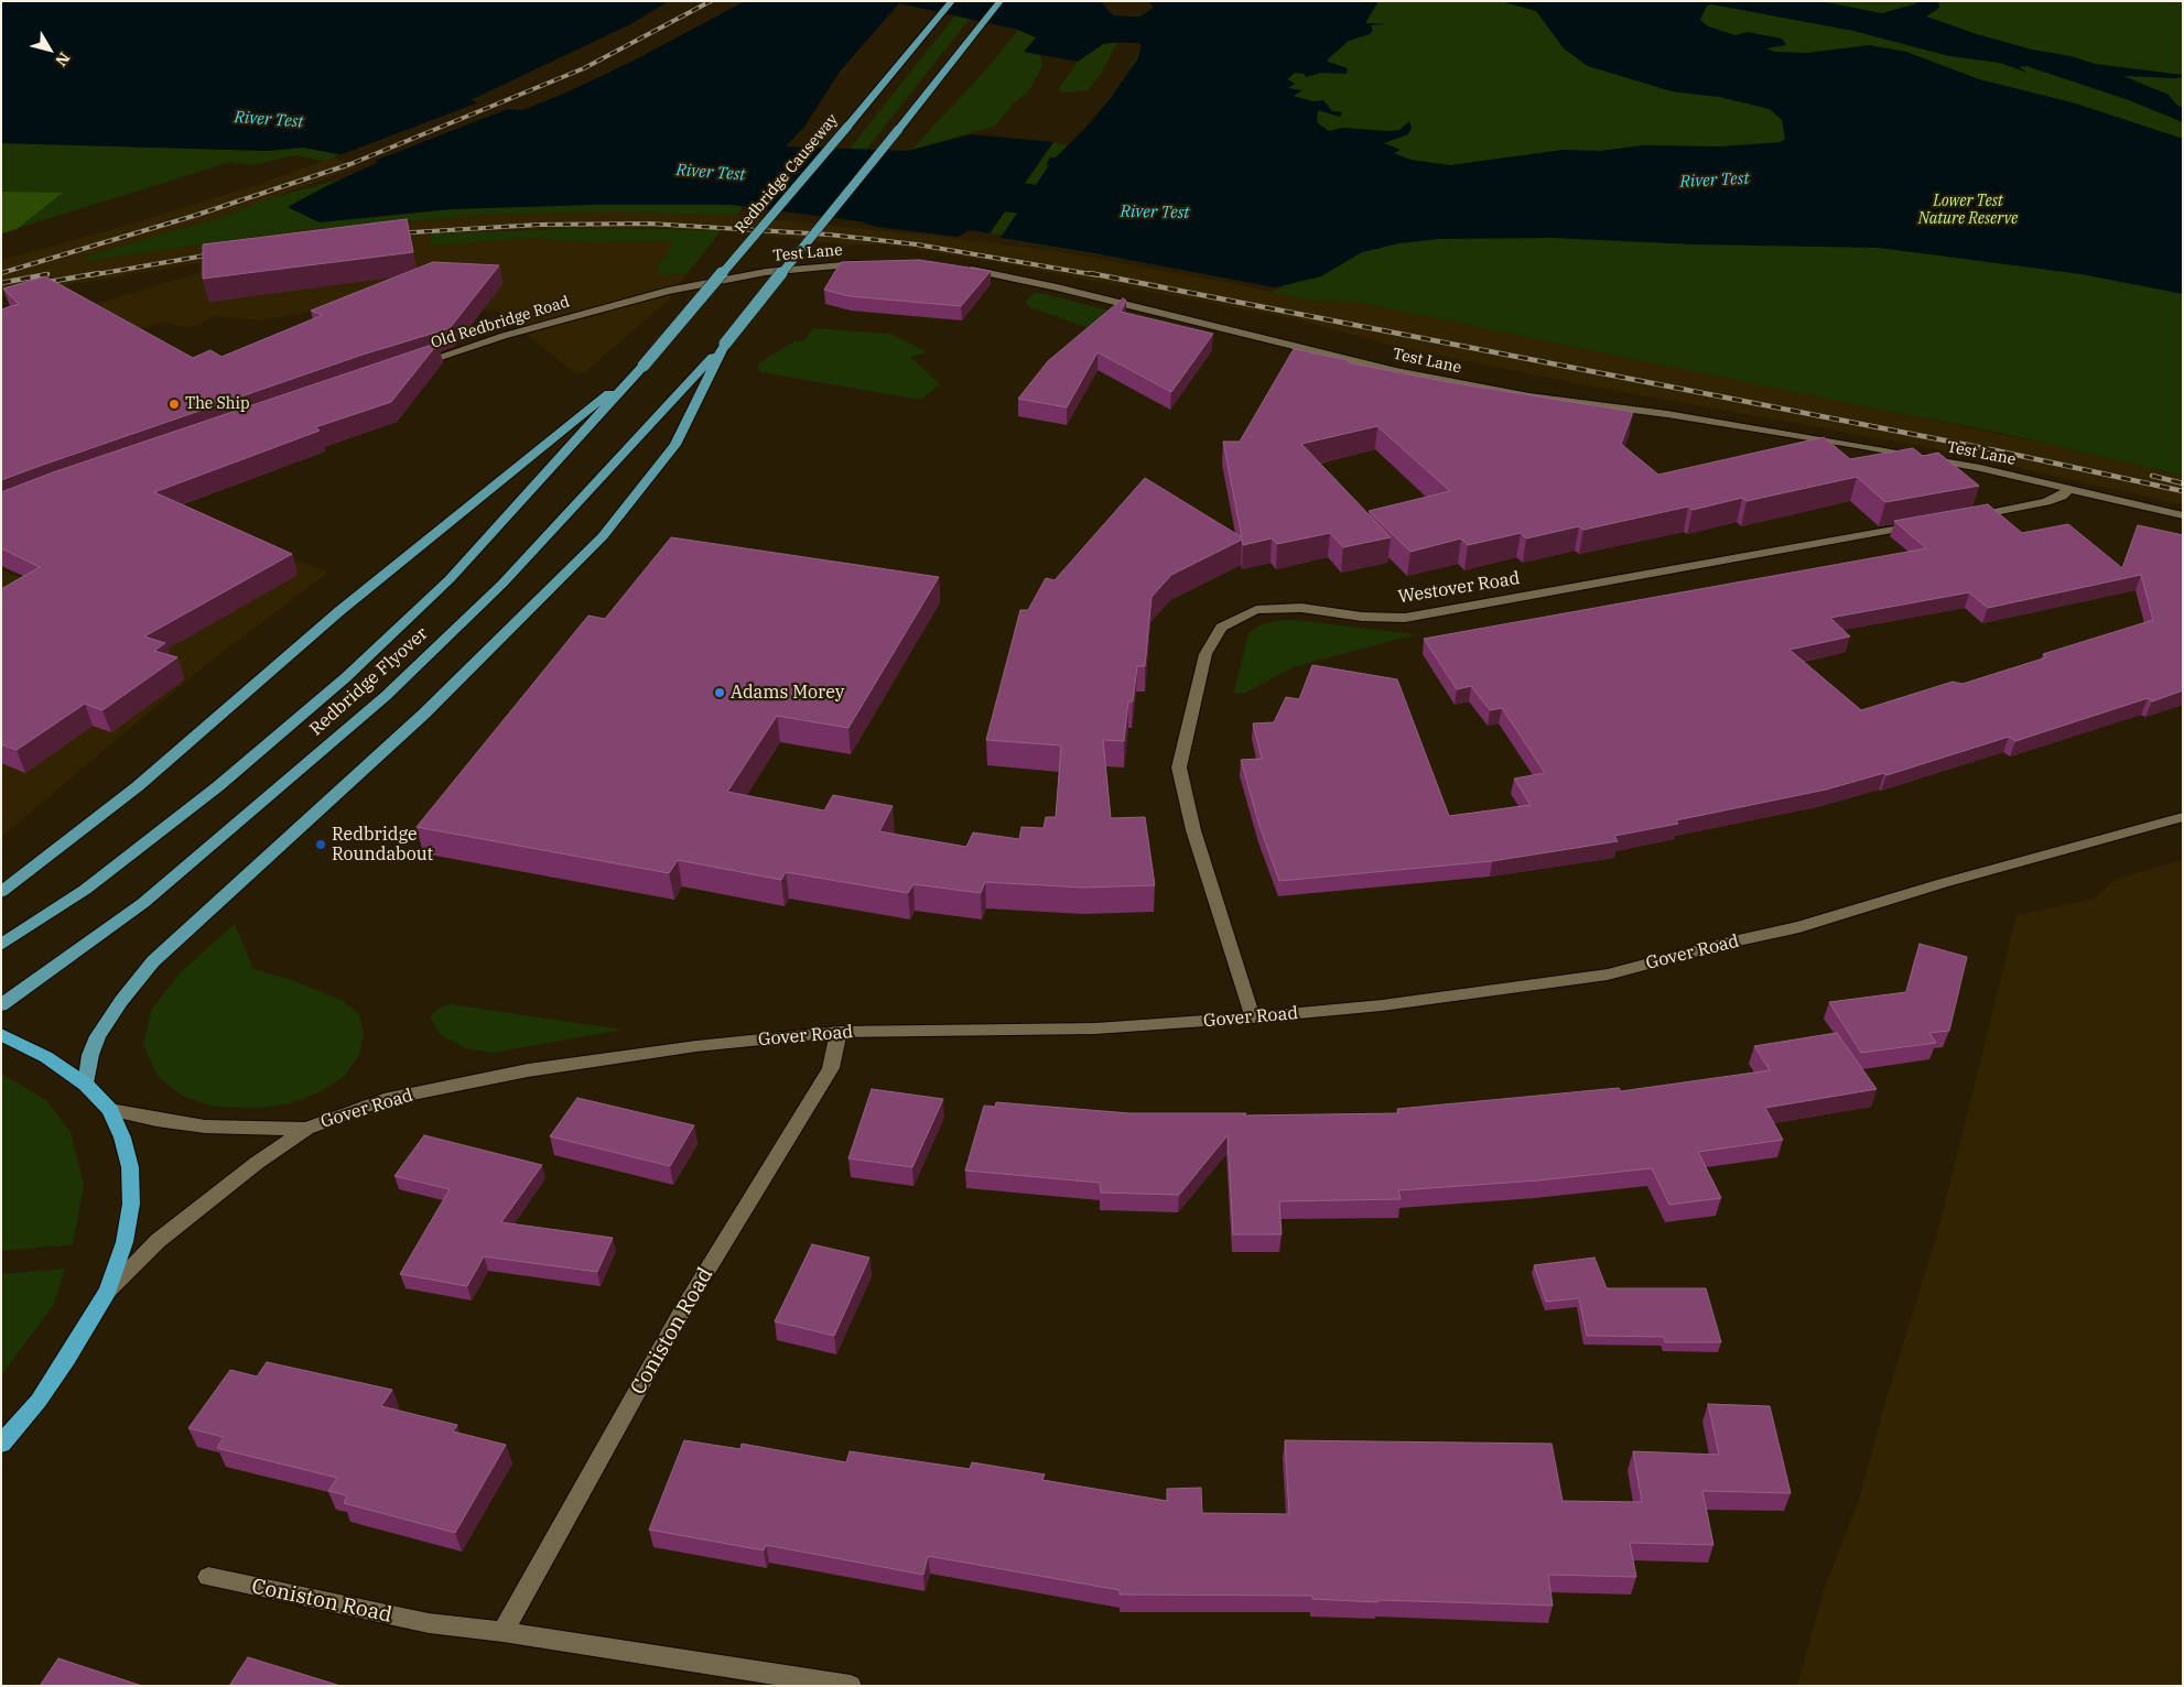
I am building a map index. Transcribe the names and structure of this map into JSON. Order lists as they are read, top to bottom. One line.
{"streets":{"main road":["Redbridge Causeway","Redbridge Flyover"],"street":["Test Lane","Old Redbridge Road","Westover Road","Gover Road","Coniston Road"]},"crossings":[["Redbridge Causeway","Redbridge Flyover"],["Test Lane","Old Redbridge Road"],["Westover Road","Gover Road"],["Gover Road","Coniston Road"]],"water":["River Test"],"parks":["Lower Test Nature Reserve"],"places":["The Ship","Adams Morey","Redbridge Roundabout"],"north":"bottom right"}
